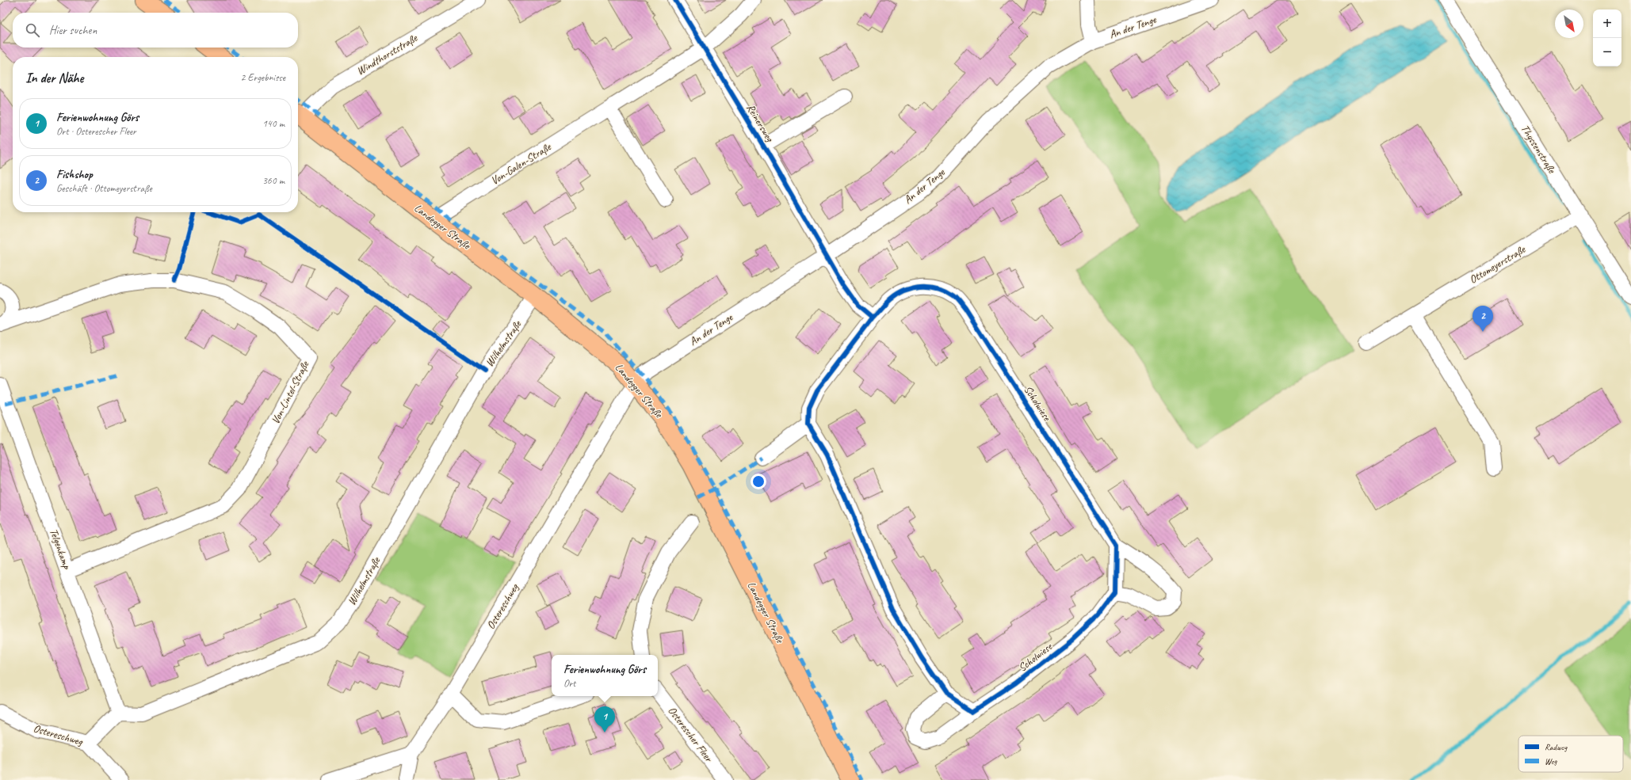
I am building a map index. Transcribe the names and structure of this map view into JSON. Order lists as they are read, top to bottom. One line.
{"streets":{"main road":["Landegger Straße"],"street":["An der Tenge","Windthorststraße","Reinersweg","Thyssenstraße","Von-Galen-Straße","Ottomeyerstraße","Wilhelmstraße","Von-Lintel-Straße","Scholwiese","Telgenkamp","Ostereschweg","Osterescher Fleer"]},"crossings":[["An der Tenge","Reinersweg"],["An der Tenge","Landegger Straße"],["An der Tenge","Ostereschweg"],["Windthorststraße","Landegger Straße"],["Reinersweg","Von-Galen-Straße"],["Thyssenstraße","Ottomeyerstraße"],["Von-Galen-Straße","Landegger Straße"],["Landegger Straße","Wilhelmstraße"],["Landegger Straße","Ostereschweg"],["Wilhelmstraße","Telgenkamp"],["Von-Lintel-Straße","Telgenkamp"]],"legend":["Radweg","Weg"],"north":"bottom right","page":{"map_buttons":["+","−"],"search":"Hier suchen","heading":["In der Nähe","2 Ergebnisse"],"list":[{"mark":"1","name":"Ferienwohnung Görs","note":"Ort · Osterescher Fleer","value":"140 m"},{"mark":"2","name":"Fishshop","note":"Geschäft · Ottomeyerstraße","value":"360 m"}],"pins":["2","1"],"popup":["Ferienwohnung Görs","Ort"]}}
